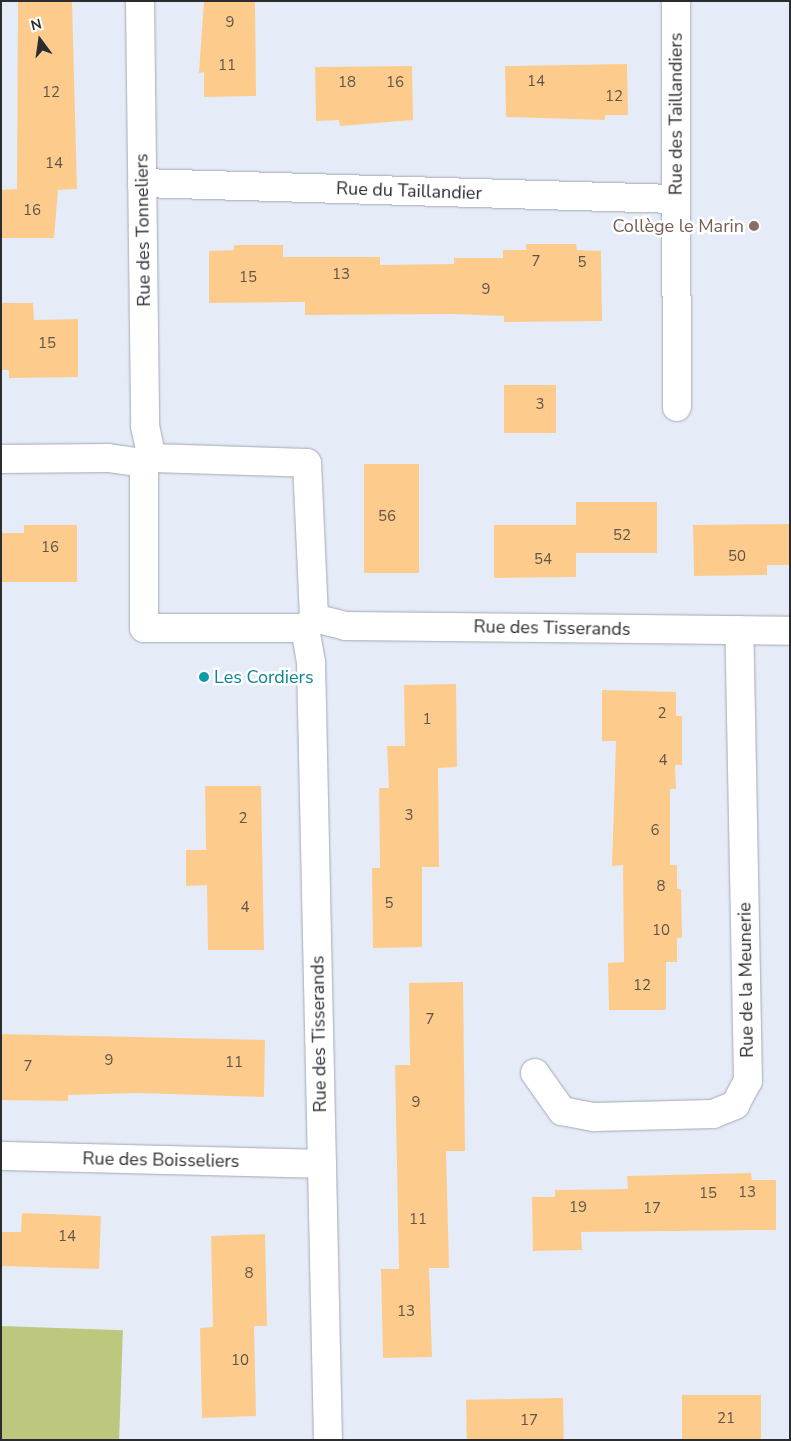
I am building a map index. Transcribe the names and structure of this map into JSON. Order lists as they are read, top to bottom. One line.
{"streets":{"street":["Rue des Taillandiers","Rue du Taillandier","Rue des Tonneliers","Rue des Tisserands","Rue de la Meunerie","Rue des Boisseliers"]},"crossings":[["Rue des Taillandiers","Rue du Taillandier"],["Rue du Taillandier","Rue des Tonneliers"],["Rue des Tonneliers","Rue des Tisserands"],["Rue des Tisserands","Rue de la Meunerie"],["Rue des Tisserands","Rue des Boisseliers"]],"places":["Collège le Marin","Les Cordiers"],"house_numbers":["9","11","14","18","16","12","12","14","16","7","5","13","15","9","15","3","56","52","16","50","54","2","1","4","3","2","6","8","5","4","10","12","7","9","11","7","9","13","15","19","17","11","14","8","13","10","21","17"],"north":"top"}
